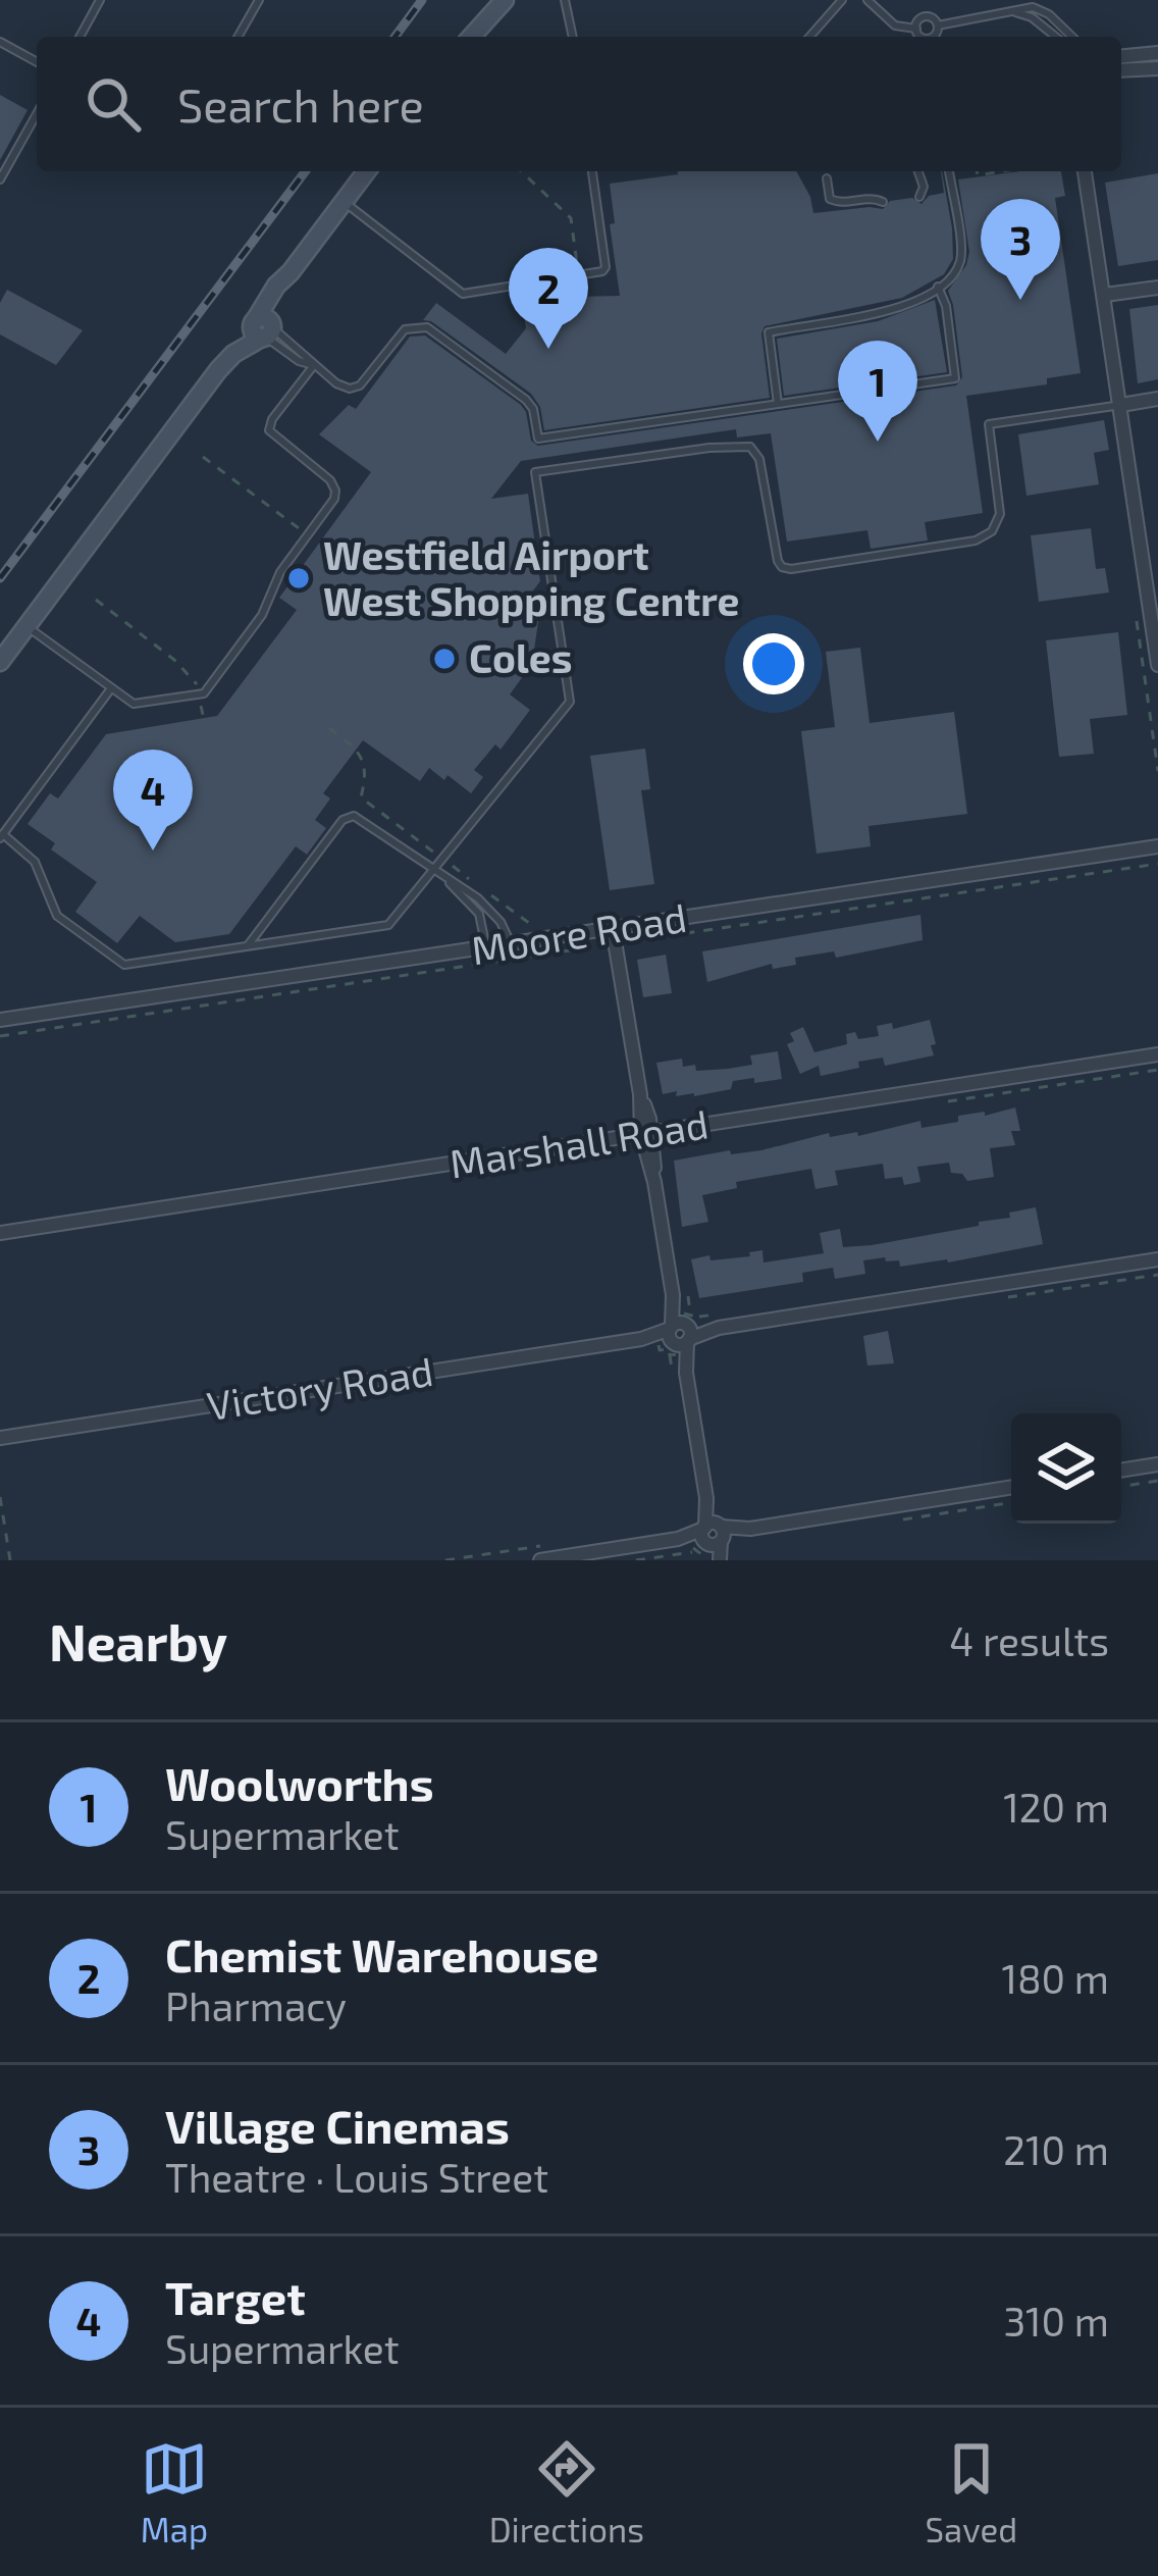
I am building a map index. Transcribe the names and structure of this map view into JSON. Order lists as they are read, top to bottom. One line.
{"streets":{"street":["Moore Road","Marshall Road","Victory Road"]},"places":["Westfield Airport West Shopping Centre","Coles"],"page":{"search":"Search here","pins":["3","2","1","4"],"heading":["Nearby","4 results"],"list":[{"mark":"1","name":"Woolworths","note":"Supermarket","value":"120 m"},{"mark":"2","name":"Chemist Warehouse","note":"Pharmacy","value":"180 m"},{"mark":"3","name":"Village Cinemas","note":"Theatre · Louis Street","value":"210 m"},{"mark":"4","name":"Target","note":"Supermarket","value":"310 m"}],"nav":["Map","Directions","Saved"]}}
